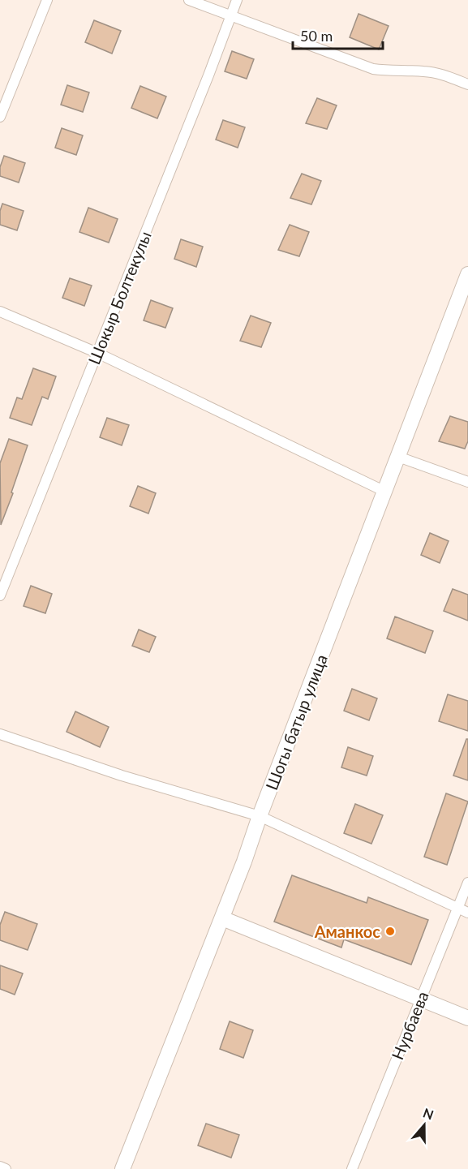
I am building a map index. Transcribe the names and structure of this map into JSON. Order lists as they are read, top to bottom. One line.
{"streets":{"street":["Шокыр Болтекулы","Шогы батыр улица","Нурбаева"]},"places":["Аманкос"],"scale_bar":"50 m","north":"top"}
